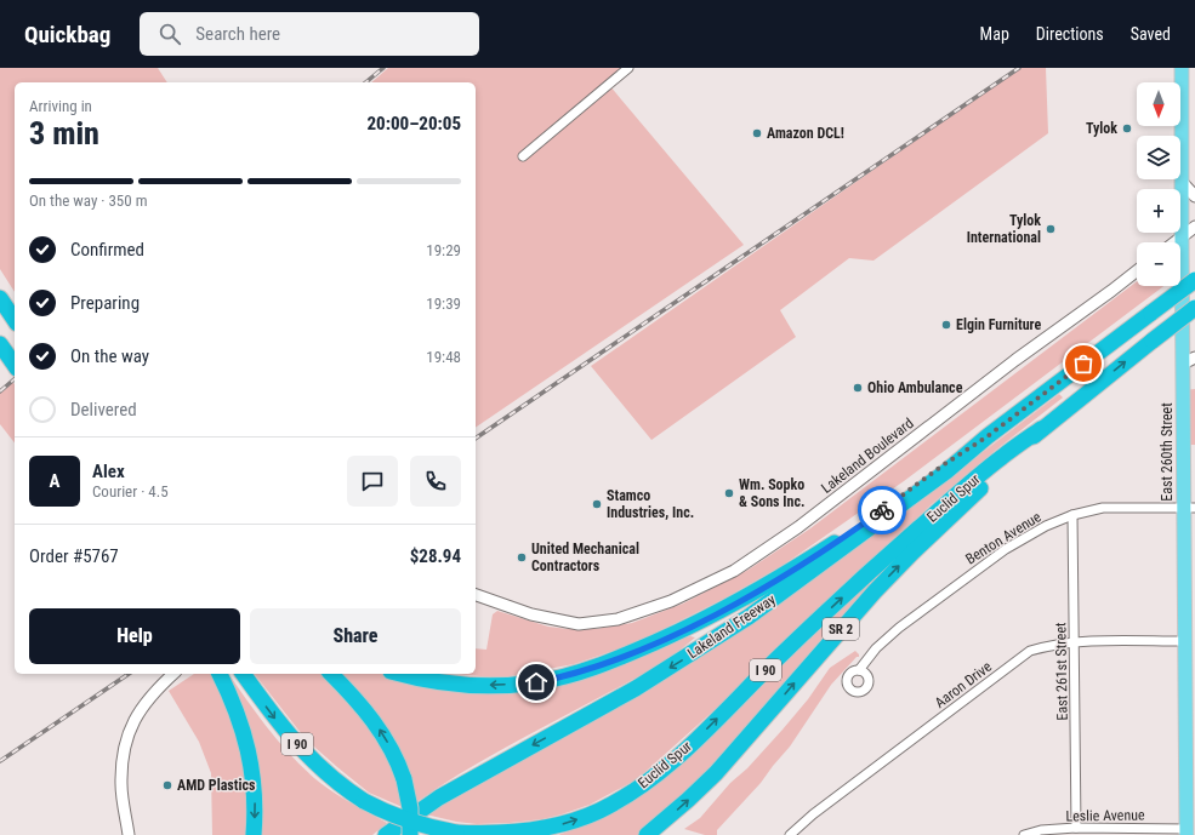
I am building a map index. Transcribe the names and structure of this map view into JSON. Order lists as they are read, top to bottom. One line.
{"streets":{"highway":["Euclid Spur","Lakeland Freeway","SR 2","I 90"],"main road":["East 260th Street"],"street":["Lakeland Boulevard","Benton Avenue","East 261st Street","Aaron Drive","Leslie Avenue"]},"crossings":[["East 260th Street","Benton Avenue"],["East 260th Street","Aaron Drive"],["East 260th Street","Leslie Avenue"],["Euclid Spur","Lakeland Freeway"],["Euclid Spur","SR 2"],["Euclid Spur","I 90"],["Benton Avenue","East 261st Street"],["SR 2","I 90"],["East 261st Street","Aaron Drive"],["East 261st Street","Leslie Avenue"]],"places":["Tylok","Amazon DCL!","Tylok International","Elgin Furniture","Ohio Ambulance","Wm. Sopko & Sons Inc.","Stamco Industries, Inc.","United Mechanical Contractors","AMD Plastics"],"north":"bottom","page":{"header":"Quickbag","search":"Search here","nav":["Map","Directions","Saved"],"map_buttons":["+","−"],"heading":["3 min","Arriving in","20:00–20:05"],"panel":["Alex","Courier · 4.5","Order #5767","$28.94"],"bar":"On the way · 350 m","list":[["Confirmed","19:29"],["Preparing","19:39"],["On the way","19:48"],"Delivered"],"round":"A","buttons":["Help","Share"]}}
